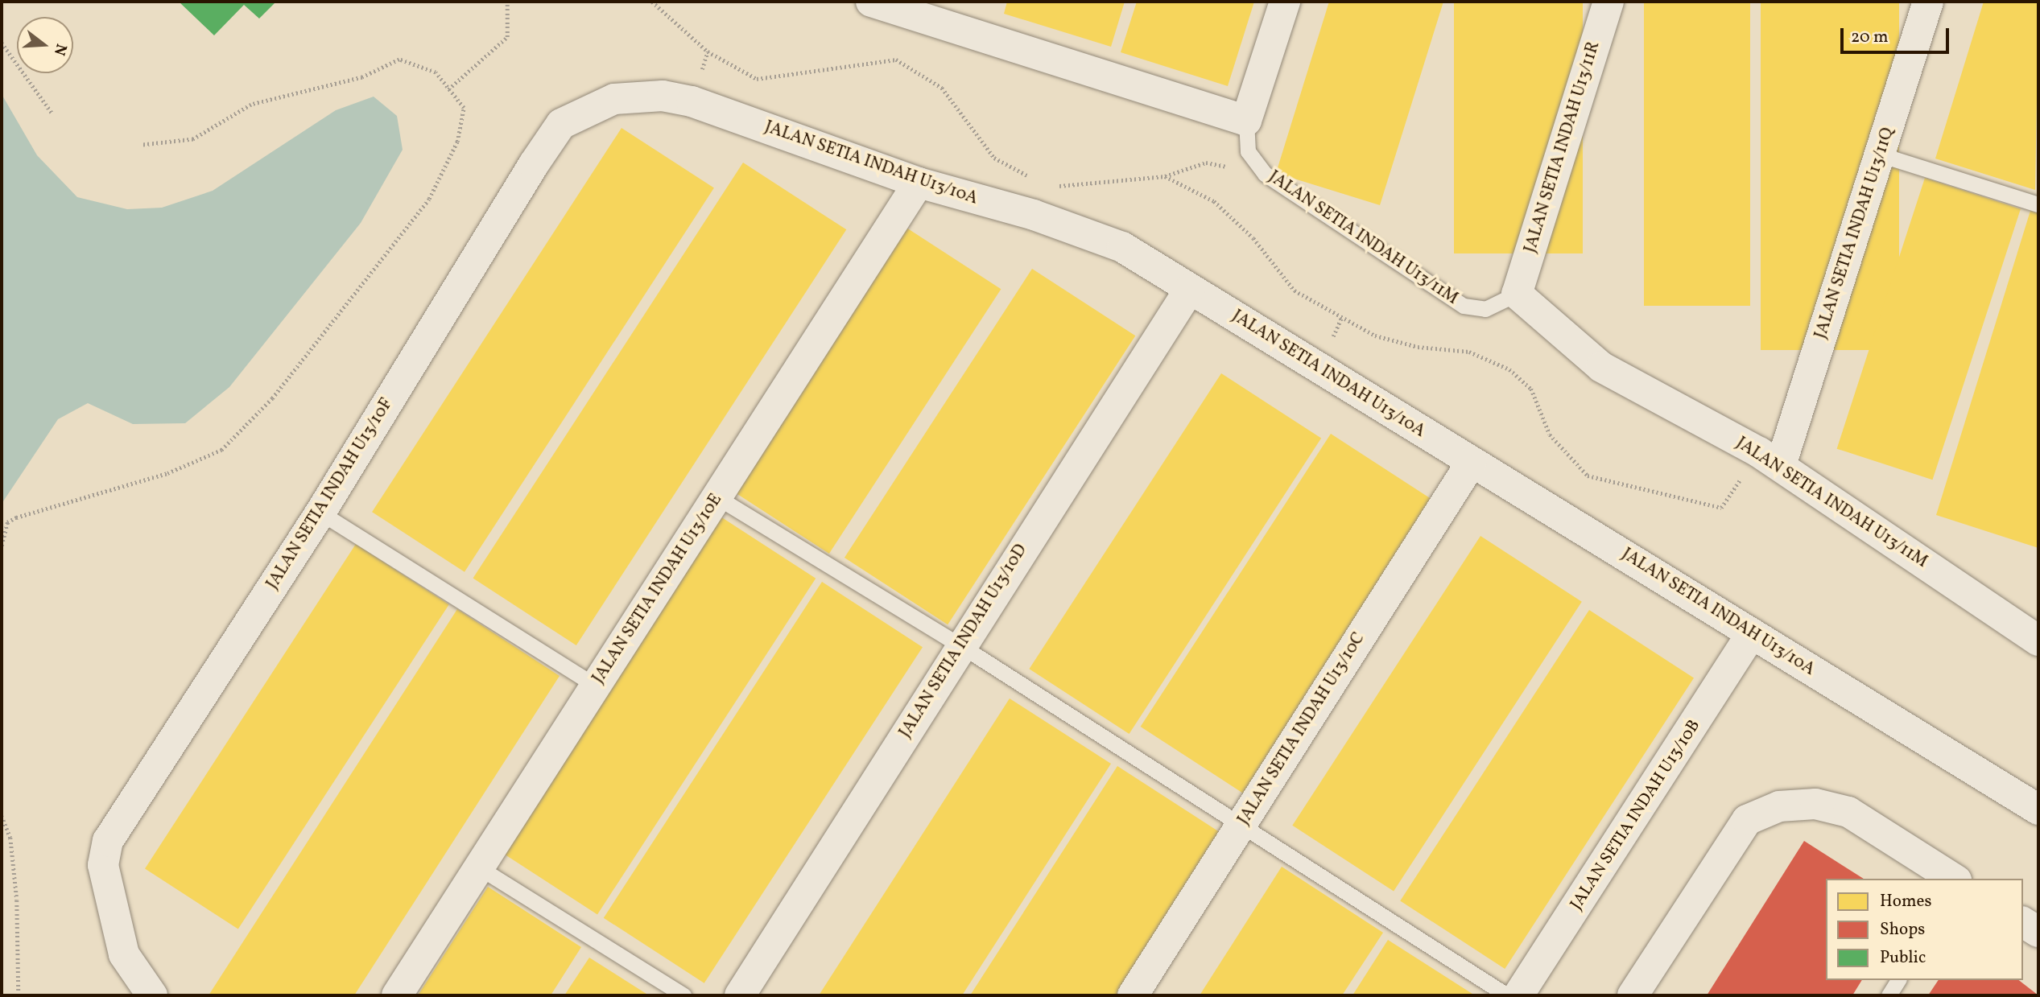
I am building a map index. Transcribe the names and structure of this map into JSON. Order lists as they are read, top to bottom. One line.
{"streets":{"street":["JALAN SETIA INDAH U13/11R","JALAN SETIA INDAH U13/10A","JALAN SETIA INDAH U13/11Q","JALAN SETIA INDAH U13/11M","JALAN SETIA INDAH U13/10F","JALAN SETIA INDAH U13/10E","JALAN SETIA INDAH U13/10D","JALAN SETIA INDAH U13/10C","JALAN SETIA INDAH U13/10B"]},"crossings":[["JALAN SETIA INDAH U13/11R","JALAN SETIA INDAH U13/11M"],["JALAN SETIA INDAH U13/10A","JALAN SETIA INDAH U13/10F"],["JALAN SETIA INDAH U13/10A","JALAN SETIA INDAH U13/10E"],["JALAN SETIA INDAH U13/10A","JALAN SETIA INDAH U13/10D"],["JALAN SETIA INDAH U13/10A","JALAN SETIA INDAH U13/10C"],["JALAN SETIA INDAH U13/10A","JALAN SETIA INDAH U13/10B"],["JALAN SETIA INDAH U13/11Q","JALAN SETIA INDAH U13/11M"]],"legend":["Homes","Shops","Public"],"scale_bar":"20 m","north":"right"}
